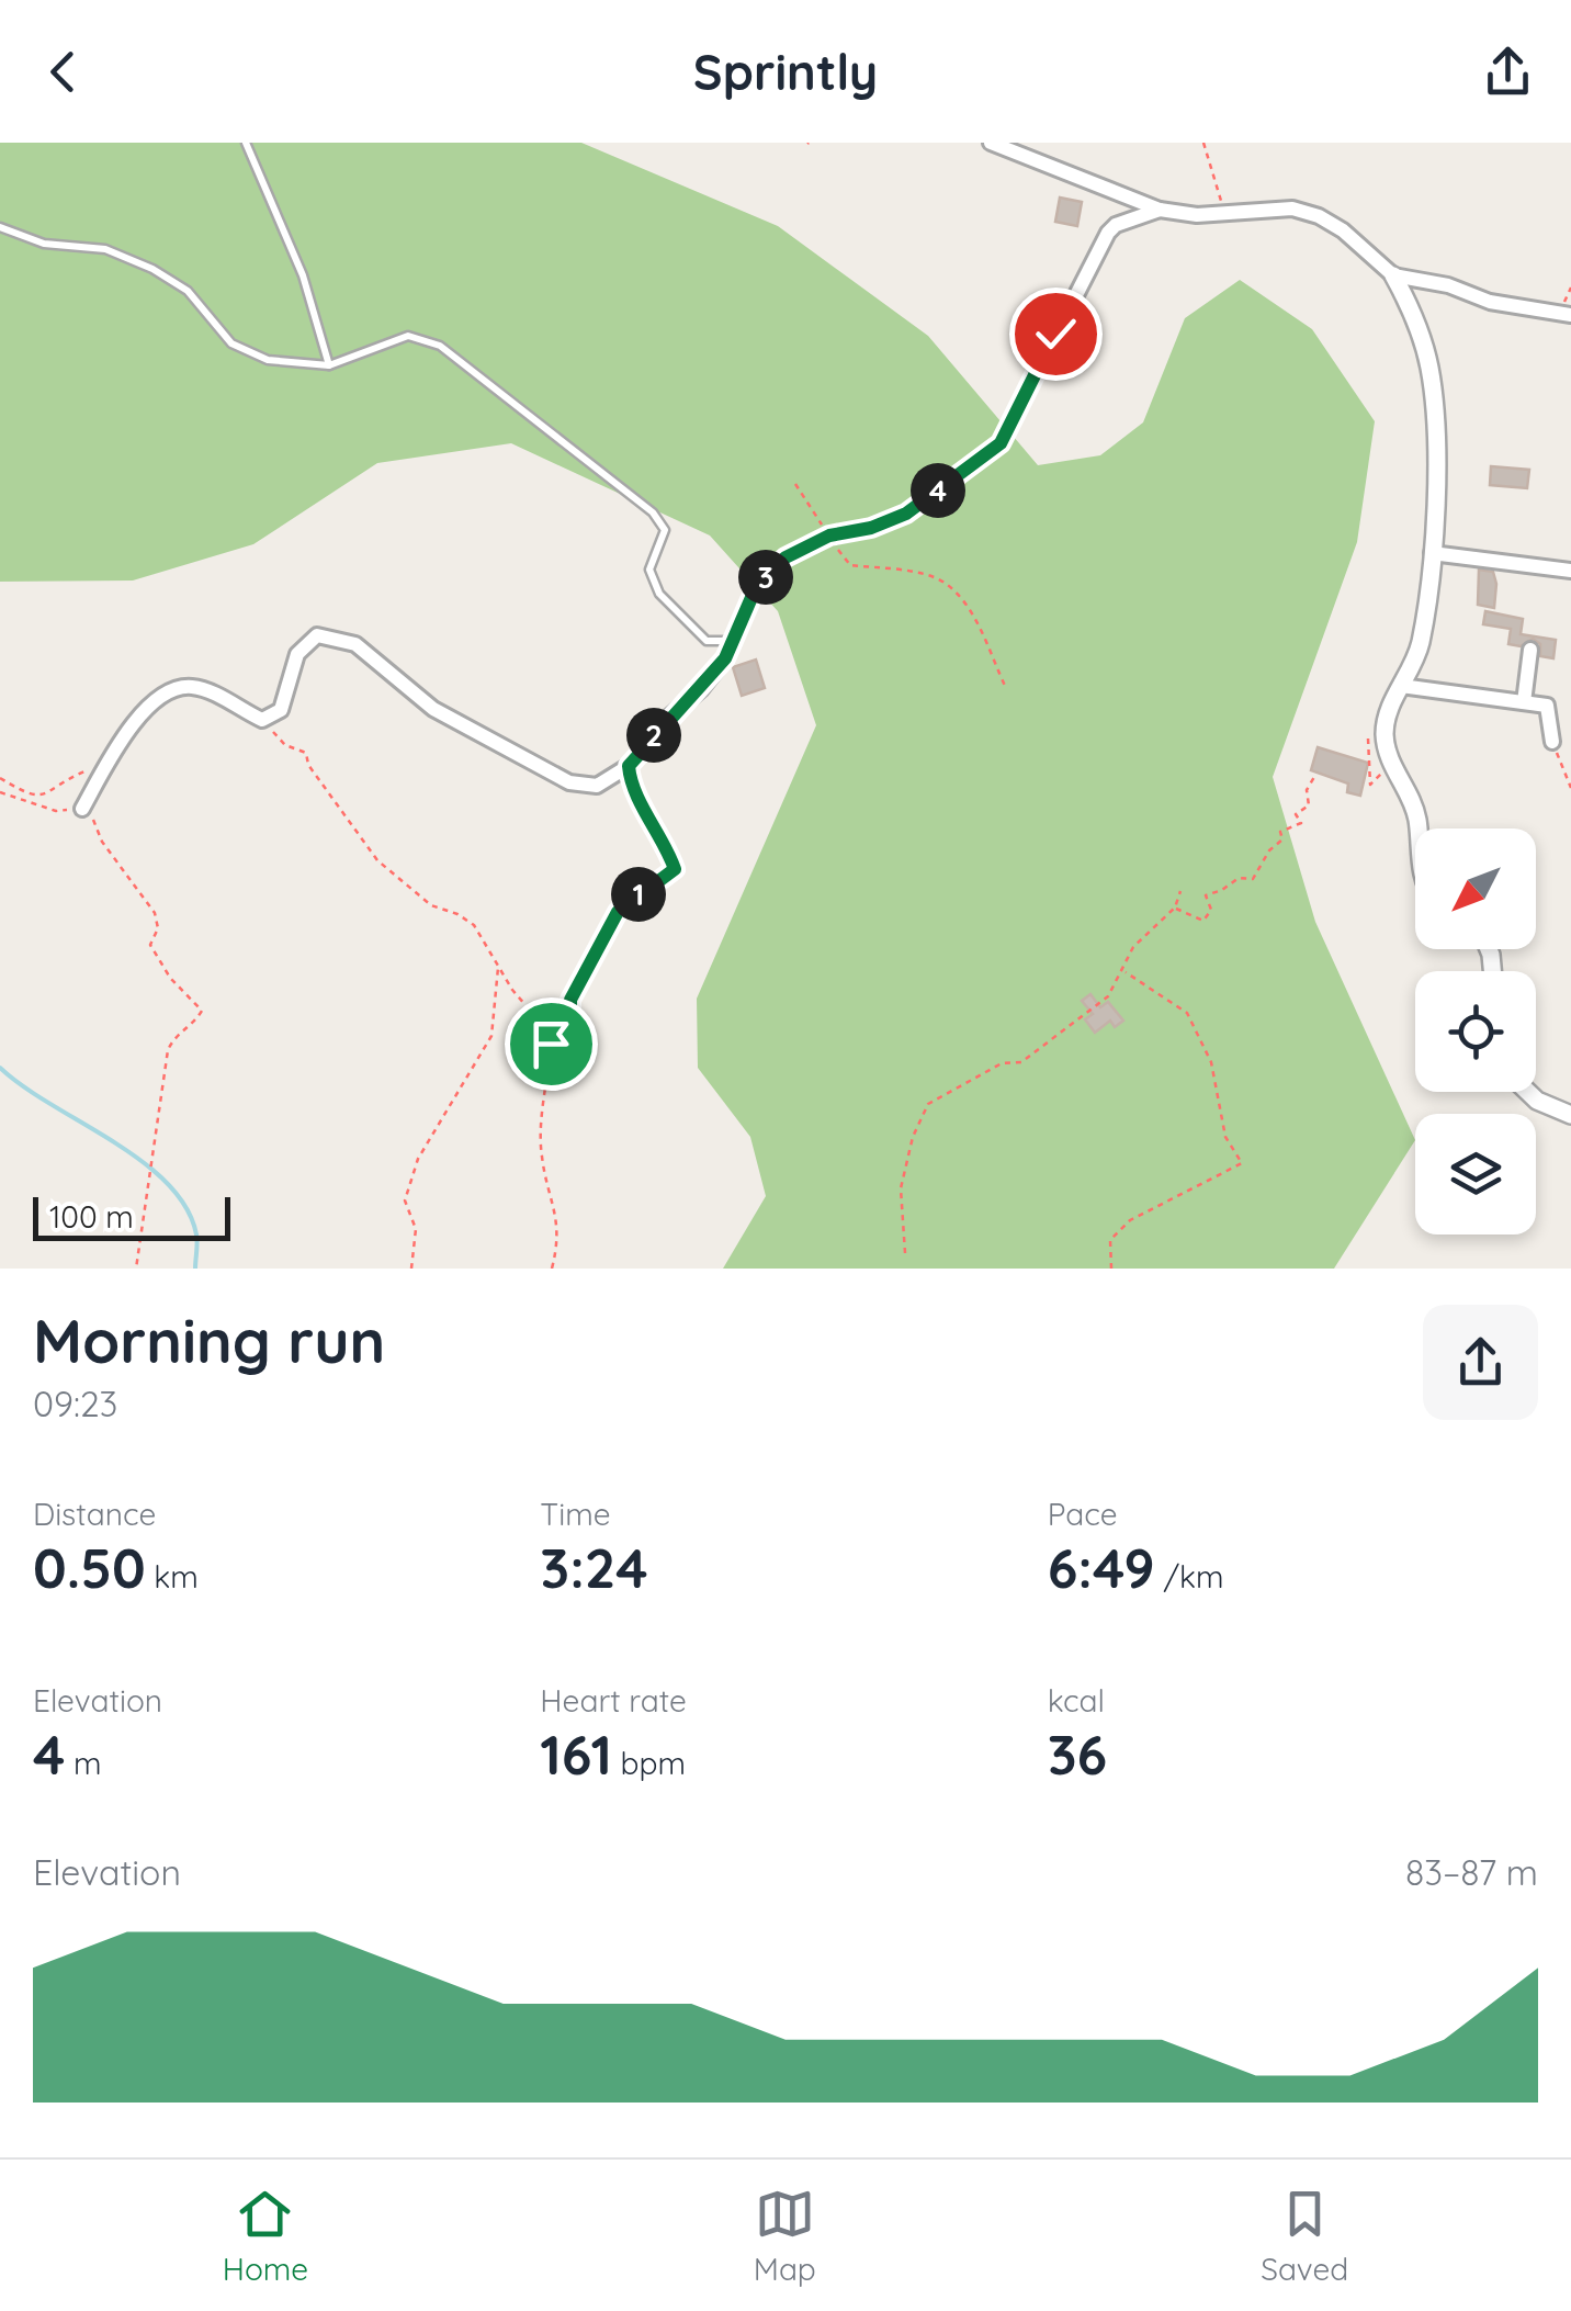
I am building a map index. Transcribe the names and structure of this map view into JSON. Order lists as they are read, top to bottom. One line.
{"scale_bar":"100 m","north":"bottom left","page":{"header":"Sprintly","pins":["4","3","2","1"],"scale":"100 m","heading":["Morning run","09:23"],"stats":[["Distance","0.50 km"],["Time","3:24"],["Pace","6:49 /km"],["Elevation","4 m"],["Heart rate","161 bpm"],["kcal","36"]],"chart":["Elevation","83–87 m"],"tabs":["Home","Map","Saved"]}}
